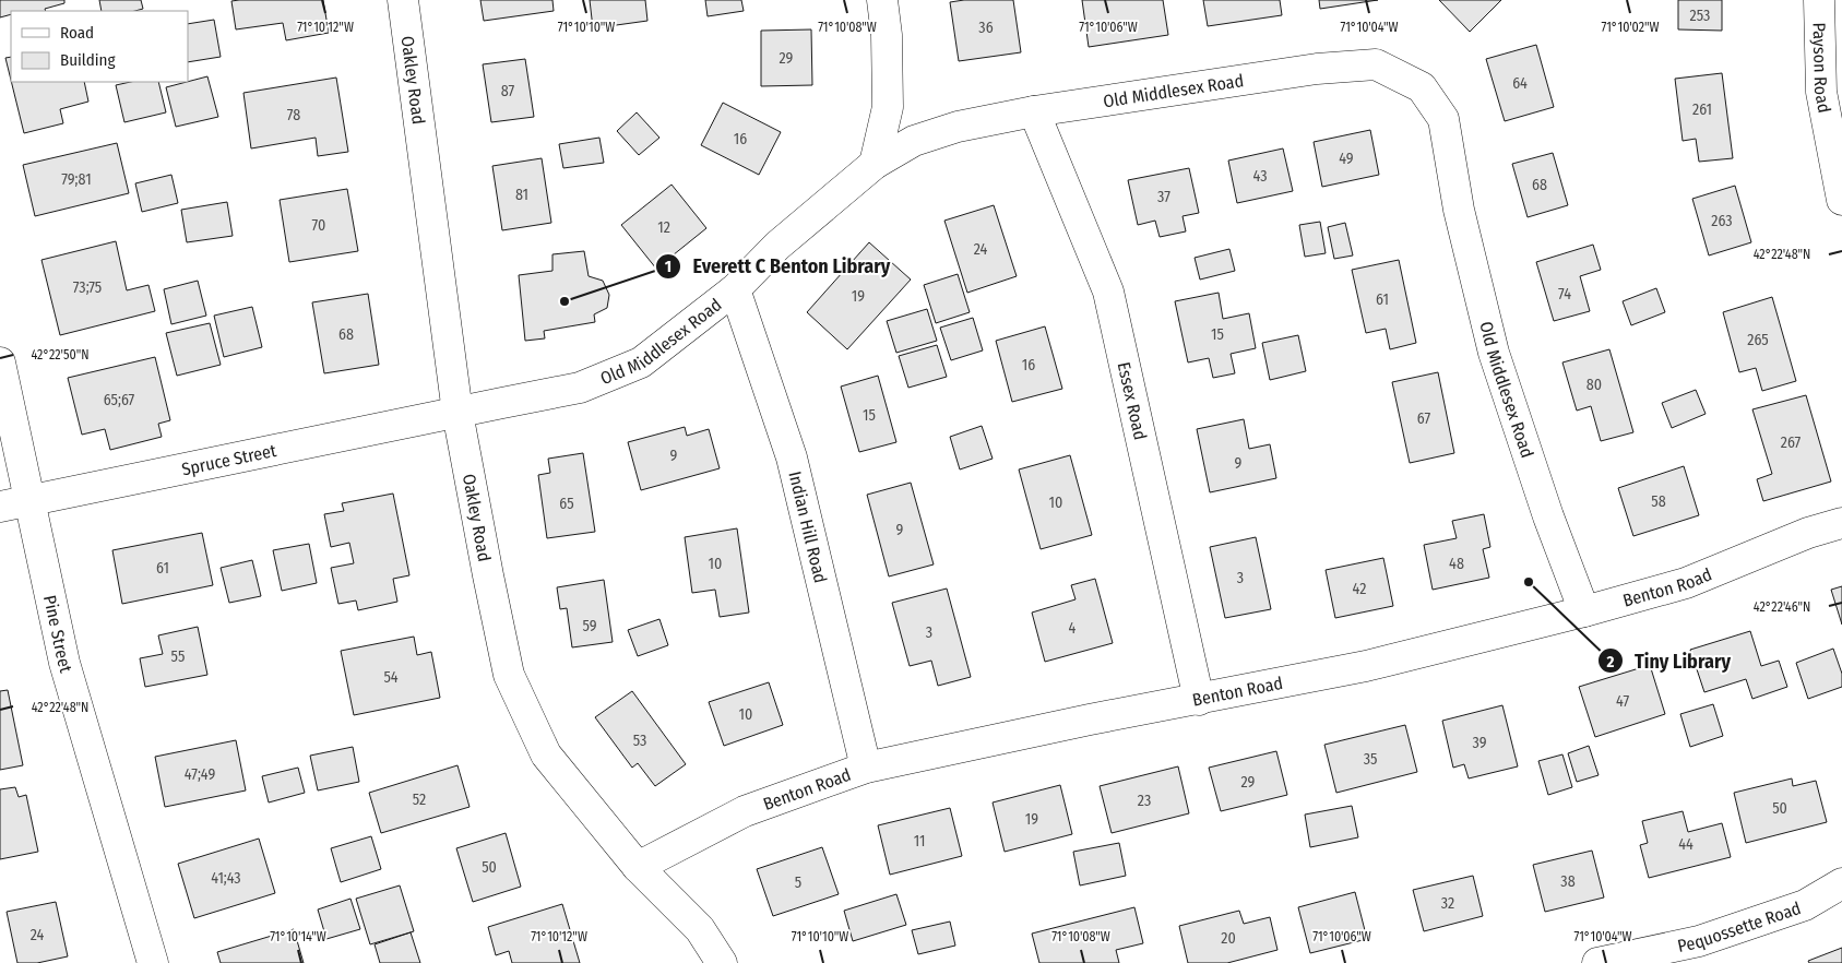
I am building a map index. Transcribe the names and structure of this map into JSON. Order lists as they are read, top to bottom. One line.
{"streets":{"street":["Payson Road","Oakley Road","Old Middlesex Road","Essex Road","Spruce Street","Indian Hill Road","Benton Road","Pine Street","Pequossette Road"]},"crossings":[["Oakley Road","Old Middlesex Road"],["Oakley Road","Spruce Street"],["Oakley Road","Benton Road"],["Old Middlesex Road","Essex Road"],["Old Middlesex Road","Spruce Street"],["Old Middlesex Road","Indian Hill Road"],["Old Middlesex Road","Benton Road"],["Essex Road","Benton Road"],["Spruce Street","Pine Street"],["Indian Hill Road","Benton Road"]],"places":["Everett C Benton Library","Tiny Library"],"house_numbers":["253","36","29","64","87","261","78","16","49","43","79;81","68","81","37","263","70","12","24","73;75","74","19","61","68","15","265","16","80","65;67","15","67","267","9","9","58","10","65","9","10","48","61","3","42","59","4","3","55","54","47","10","53","39","35","47;49","29","52","23","50","19","11","44","50","41;43","38","5","32","24","20"],"legend":["Road","Building"],"coordinates":["71°10'12\"W","71°10'10\"W","71°10'06\"W","71°10'04\"W","71°10'02\"W","71°10'08\"W","42°22'48\"N","42°22'50\"N","42°22'46\"N","71°10'14\"W"]}
